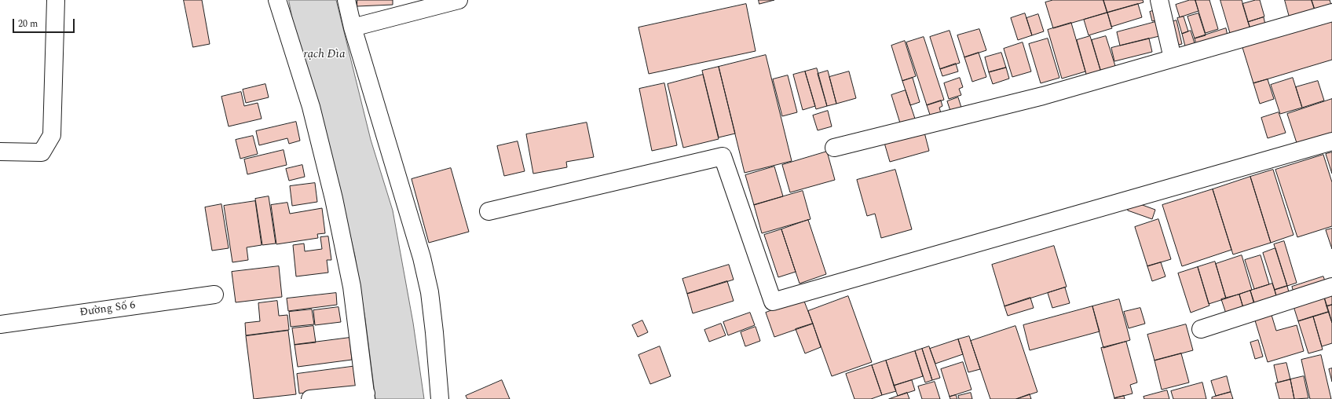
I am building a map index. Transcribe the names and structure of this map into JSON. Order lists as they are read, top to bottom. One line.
{"streets":{"street":["Đường Số 6"]},"water":["rạch Đìa"],"scale_bar":"20 m"}
